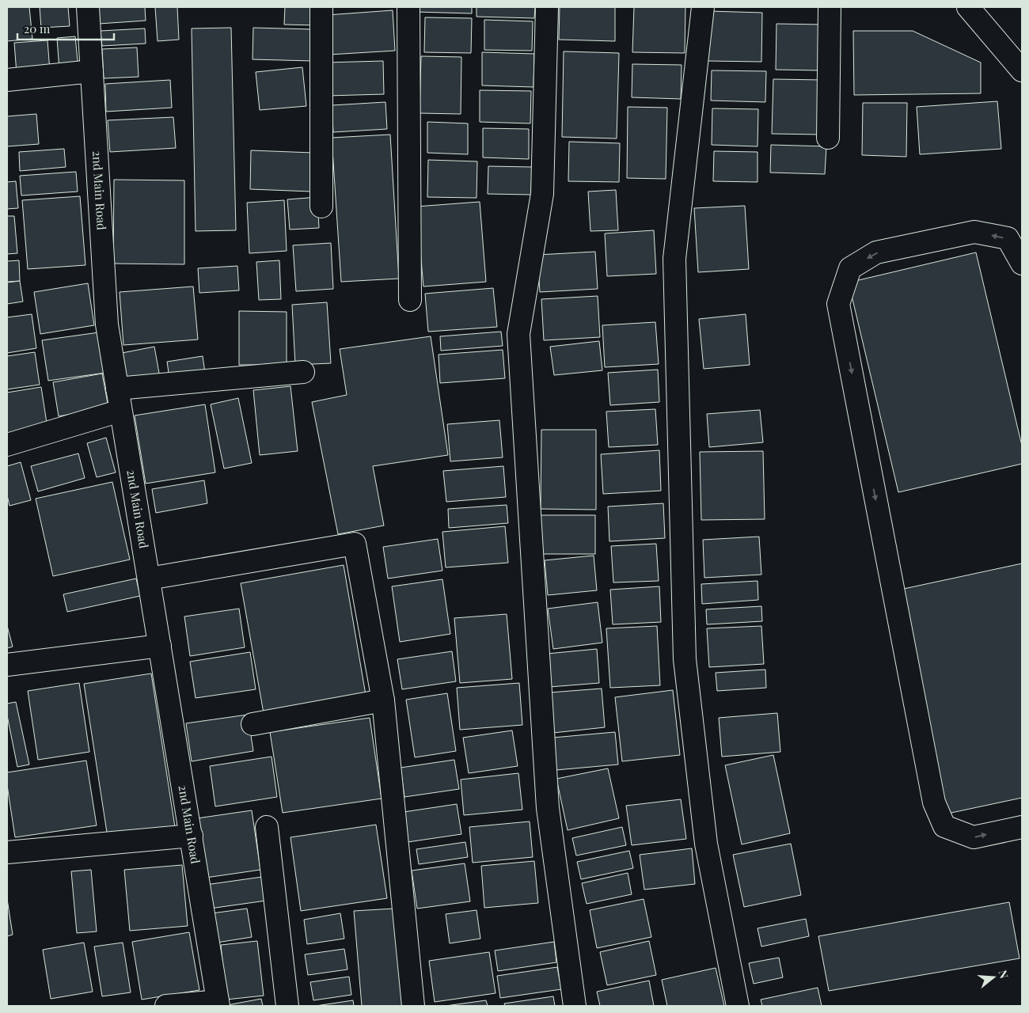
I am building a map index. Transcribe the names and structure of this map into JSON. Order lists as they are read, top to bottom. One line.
{"streets":{"street":["2nd Main Road"]},"scale_bar":"20 m","north":"right"}
